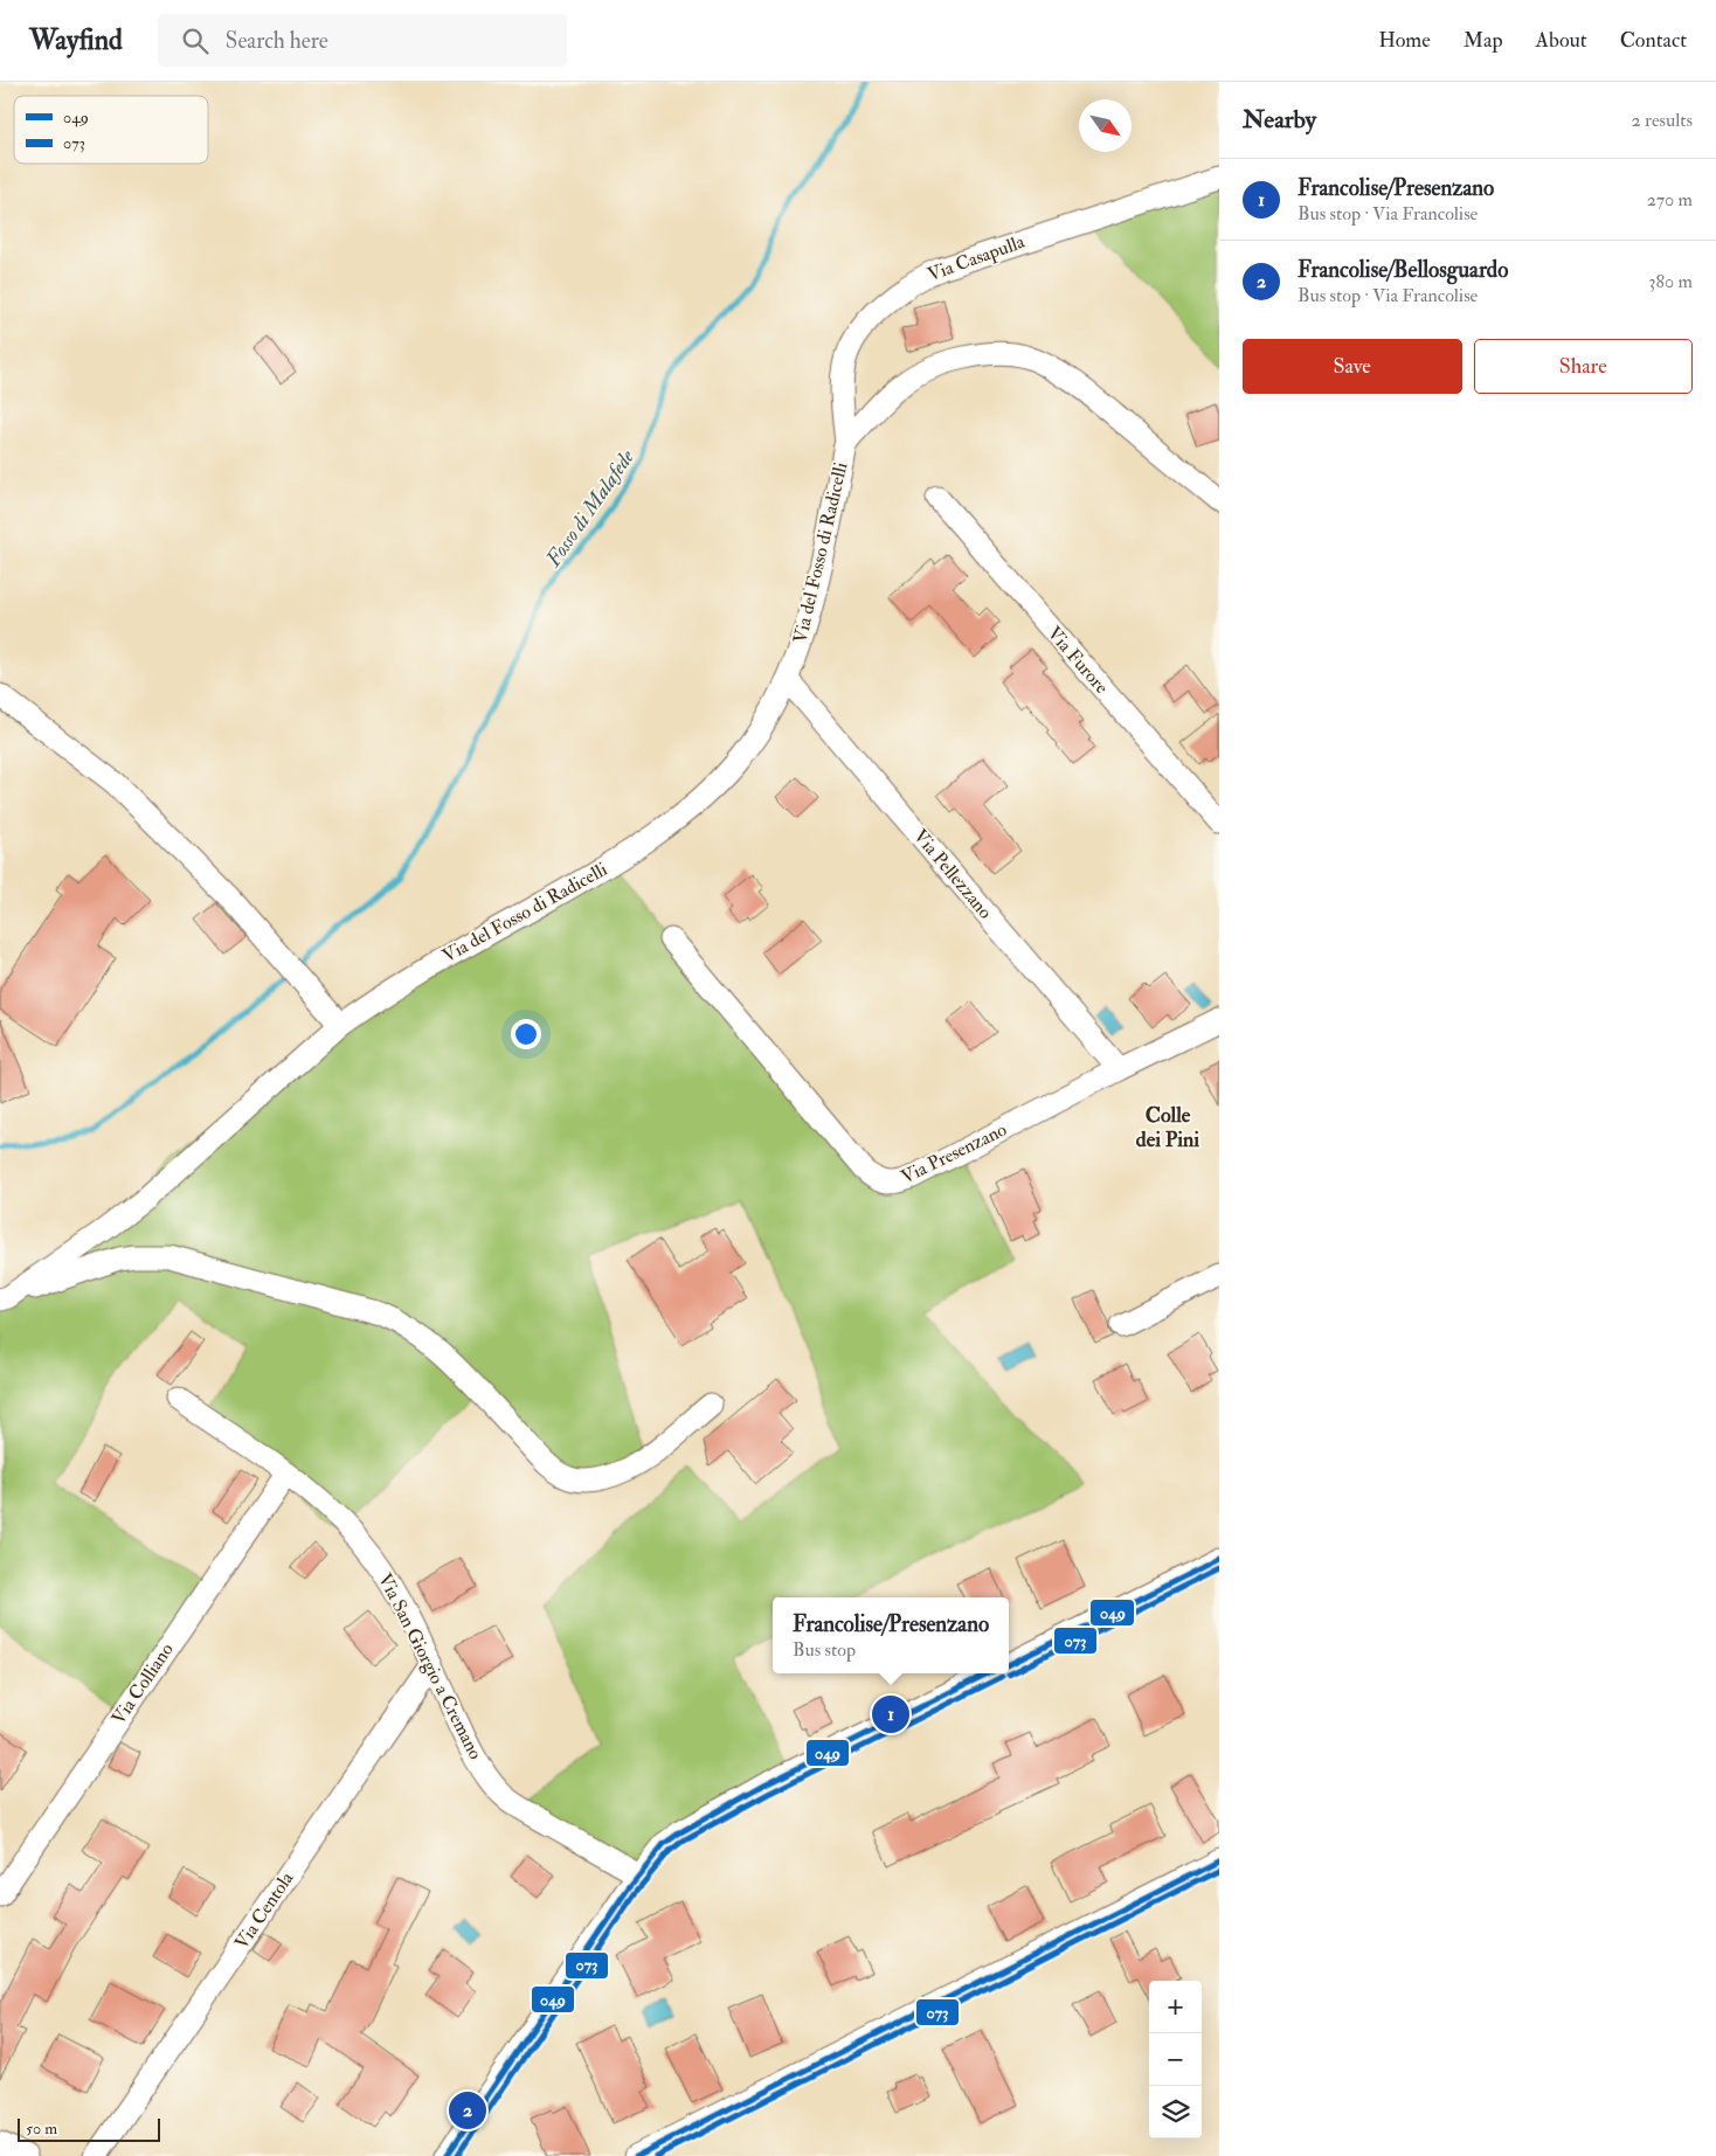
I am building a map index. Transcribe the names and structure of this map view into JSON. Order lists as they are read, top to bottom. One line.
{"streets":{"street":["Via Casapulla","Via del Fosso di Radicelli","Via Furore","Via Pellezzano","Via Presenzano","Via San Giorgio a Cremano","Via Colliano","Via Centola"]},"crossings":[["Via Casapulla","Via del Fosso di Radicelli"],["Via del Fosso di Radicelli","Via Pellezzano"],["Via Pellezzano","Via Presenzano"],["Via San Giorgio a Cremano","Via Colliano"],["Via San Giorgio a Cremano","Via Centola"]],"districts":["Colle dei Pini"],"water":["Fosso di Malafede"],"lines":["transit line 049","transit line 073"],"legend":["049","073"],"scale_bar":"50 m","north":"bottom right","page":{"header":"Wayfind","search":"Search here","nav":["Home","Map","About","Contact"],"heading":["Nearby","2 results"],"list":[{"mark":"1","name":"Francolise/Presenzano","note":"Bus stop · Via Francolise","value":"270 m"},{"mark":"2","name":"Francolise/Bellosguardo","note":"Bus stop · Via Francolise","value":"380 m"}],"buttons":["Save","Share"],"popup":["Francolise/Presenzano","Bus stop"],"pins":["1","2"],"map_buttons":["+","−"],"scale":"50 m"}}
